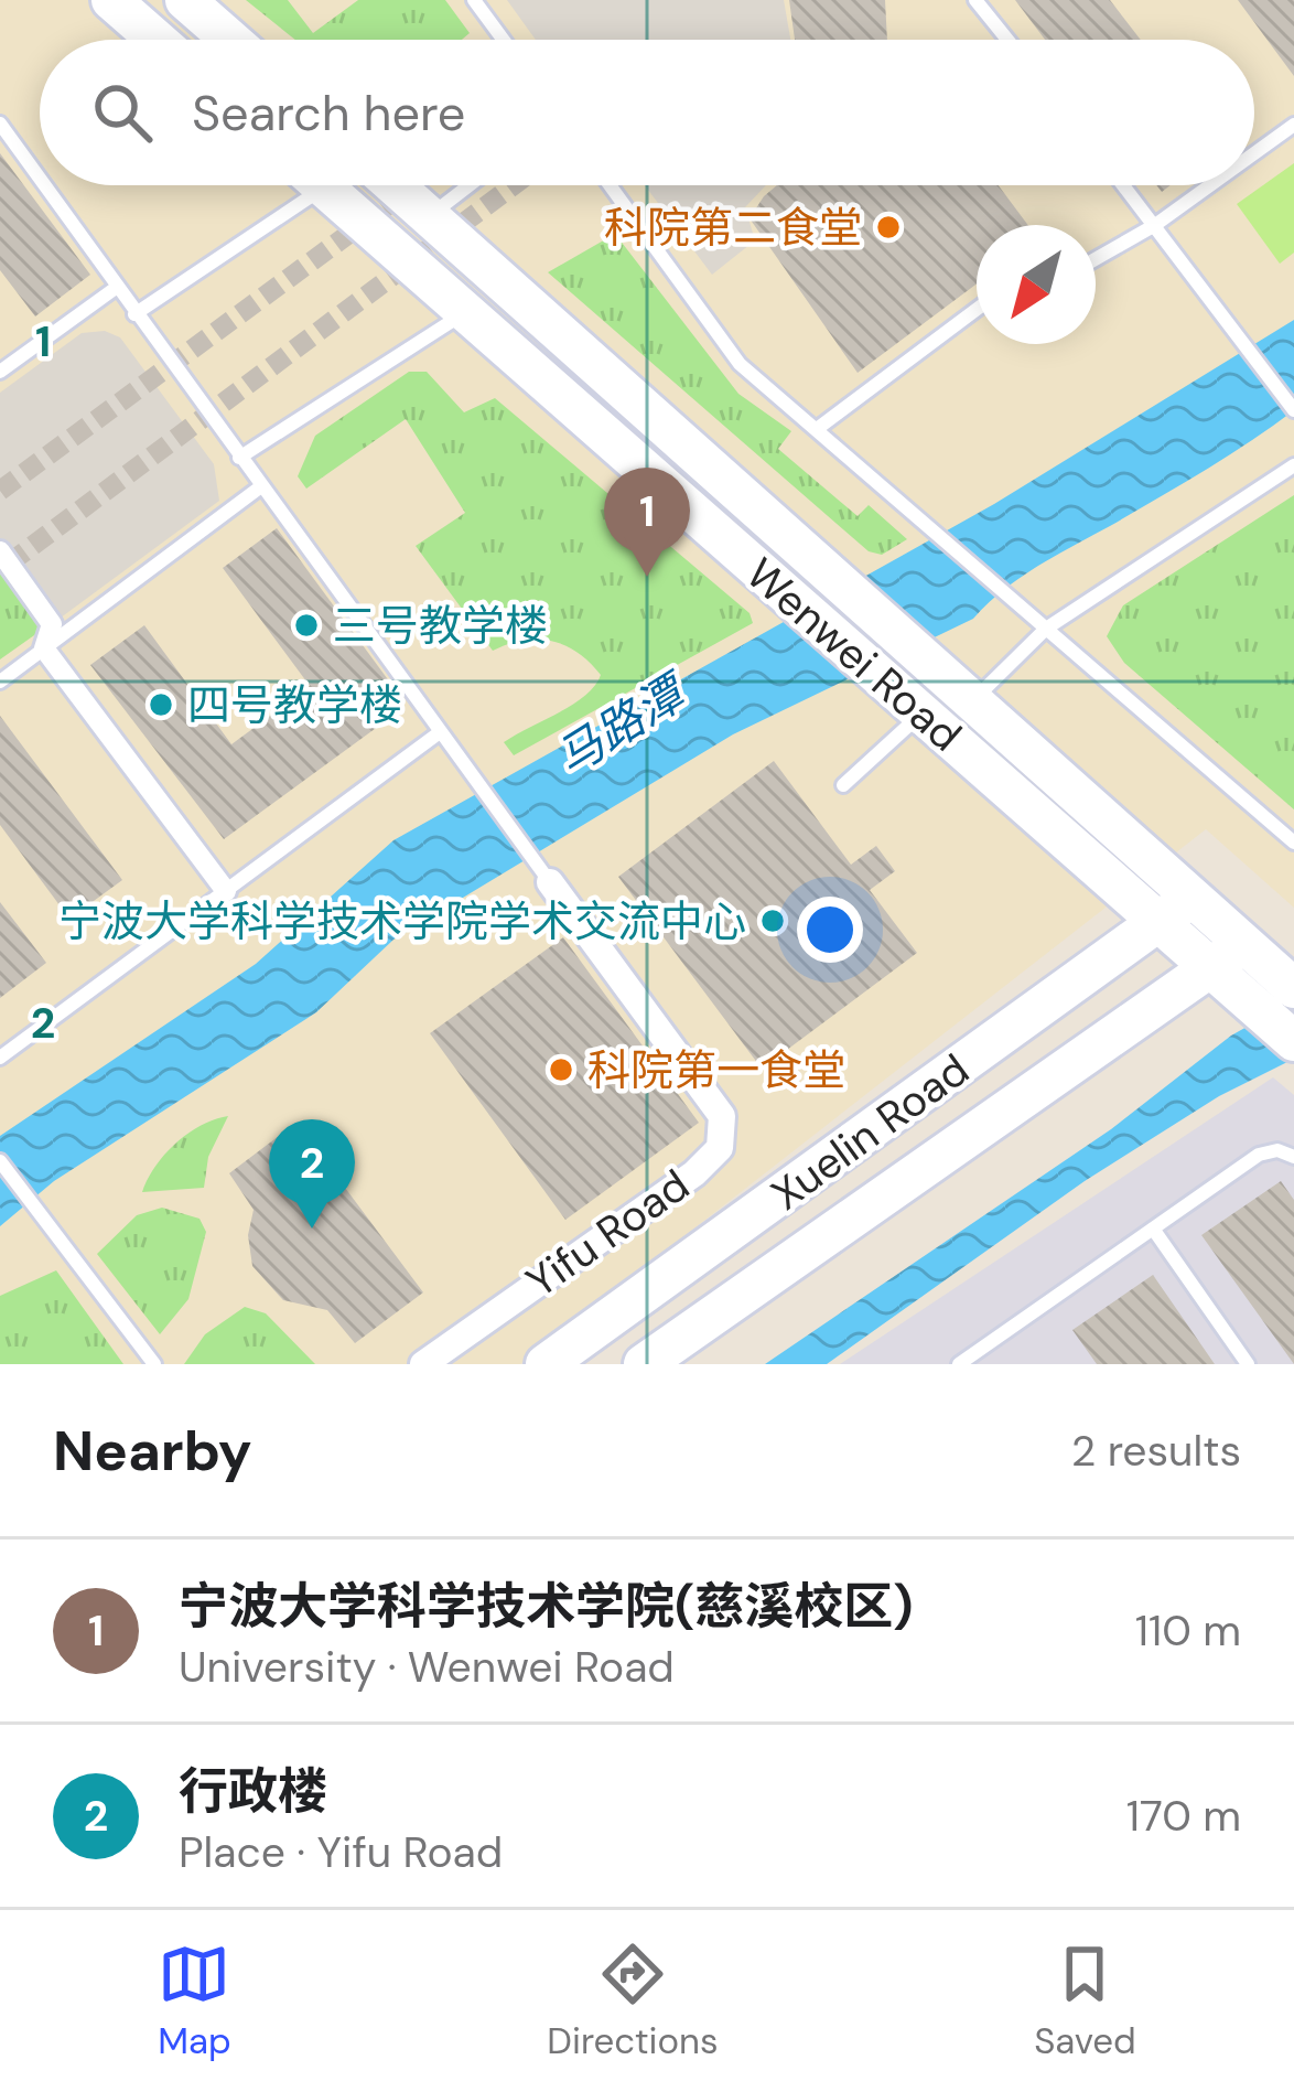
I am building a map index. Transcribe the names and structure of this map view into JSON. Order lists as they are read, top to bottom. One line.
{"streets":{"main road":["Wenwei Road","Xuelin Road"],"street":["Yifu Road"]},"crossings":[["Wenwei Road","Xuelin Road"]],"water":["马路潭"],"places":["科院第二食堂","三号教学楼","四号教学楼","宁波大学科学技术学院学术交流中心","科院第一食堂"],"north":"bottom left","page":{"search":"Search here","pins":["1","2"],"heading":["Nearby","2 results"],"list":[{"mark":"1","name":"宁波大学科学技术学院(慈溪校区)","note":"University · Wenwei Road","value":"110 m"},{"mark":"2","name":"行政楼","note":"Place · Yifu Road","value":"170 m"}],"nav":["Map","Directions","Saved"]},"grid":{"rows":["1","2"]}}
